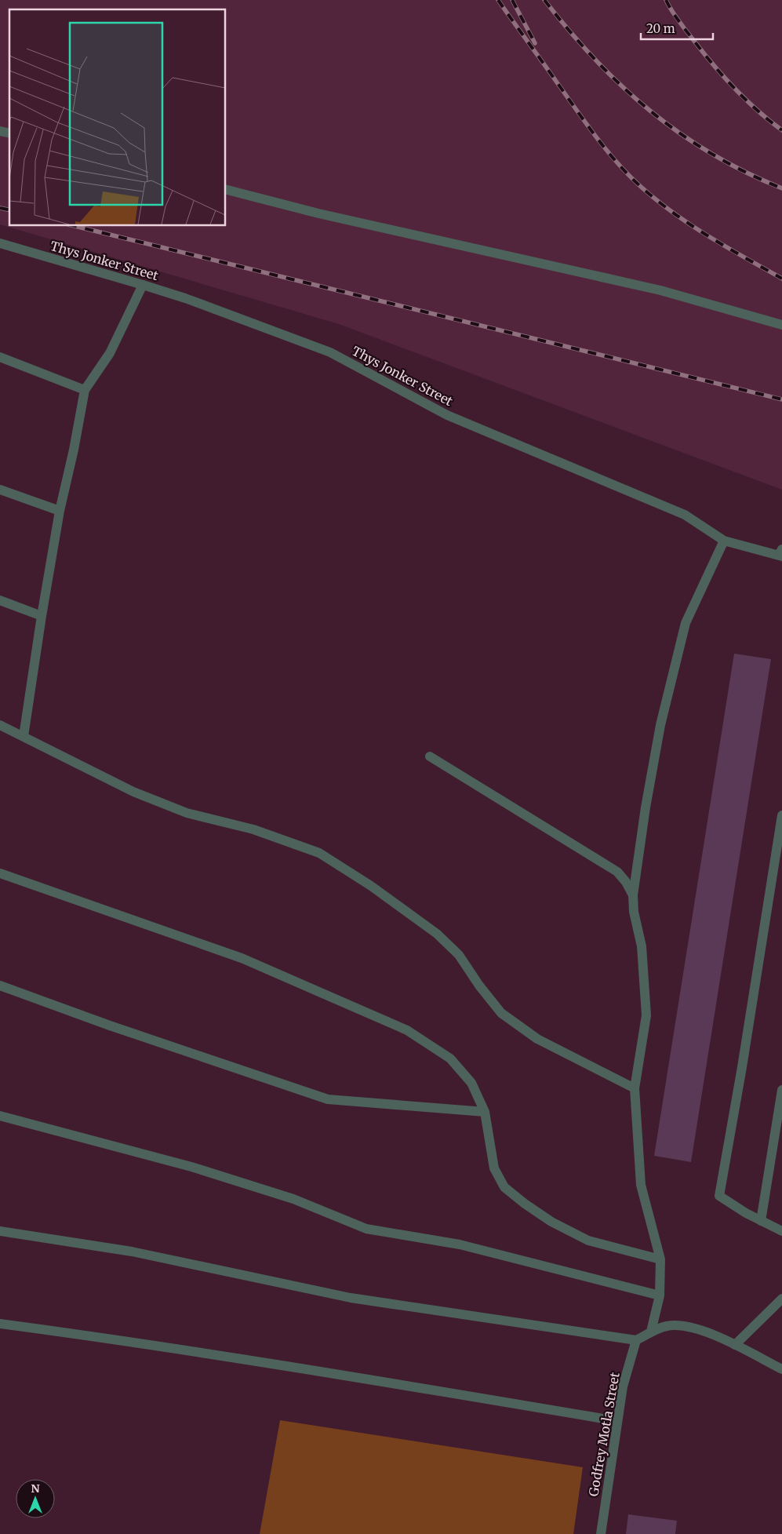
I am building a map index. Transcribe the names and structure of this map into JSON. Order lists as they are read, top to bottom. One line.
{"streets":{"street":["Thys Jonker Street","Godfrey Motla Street"]},"scale_bar":"20 m","north":"top"}
